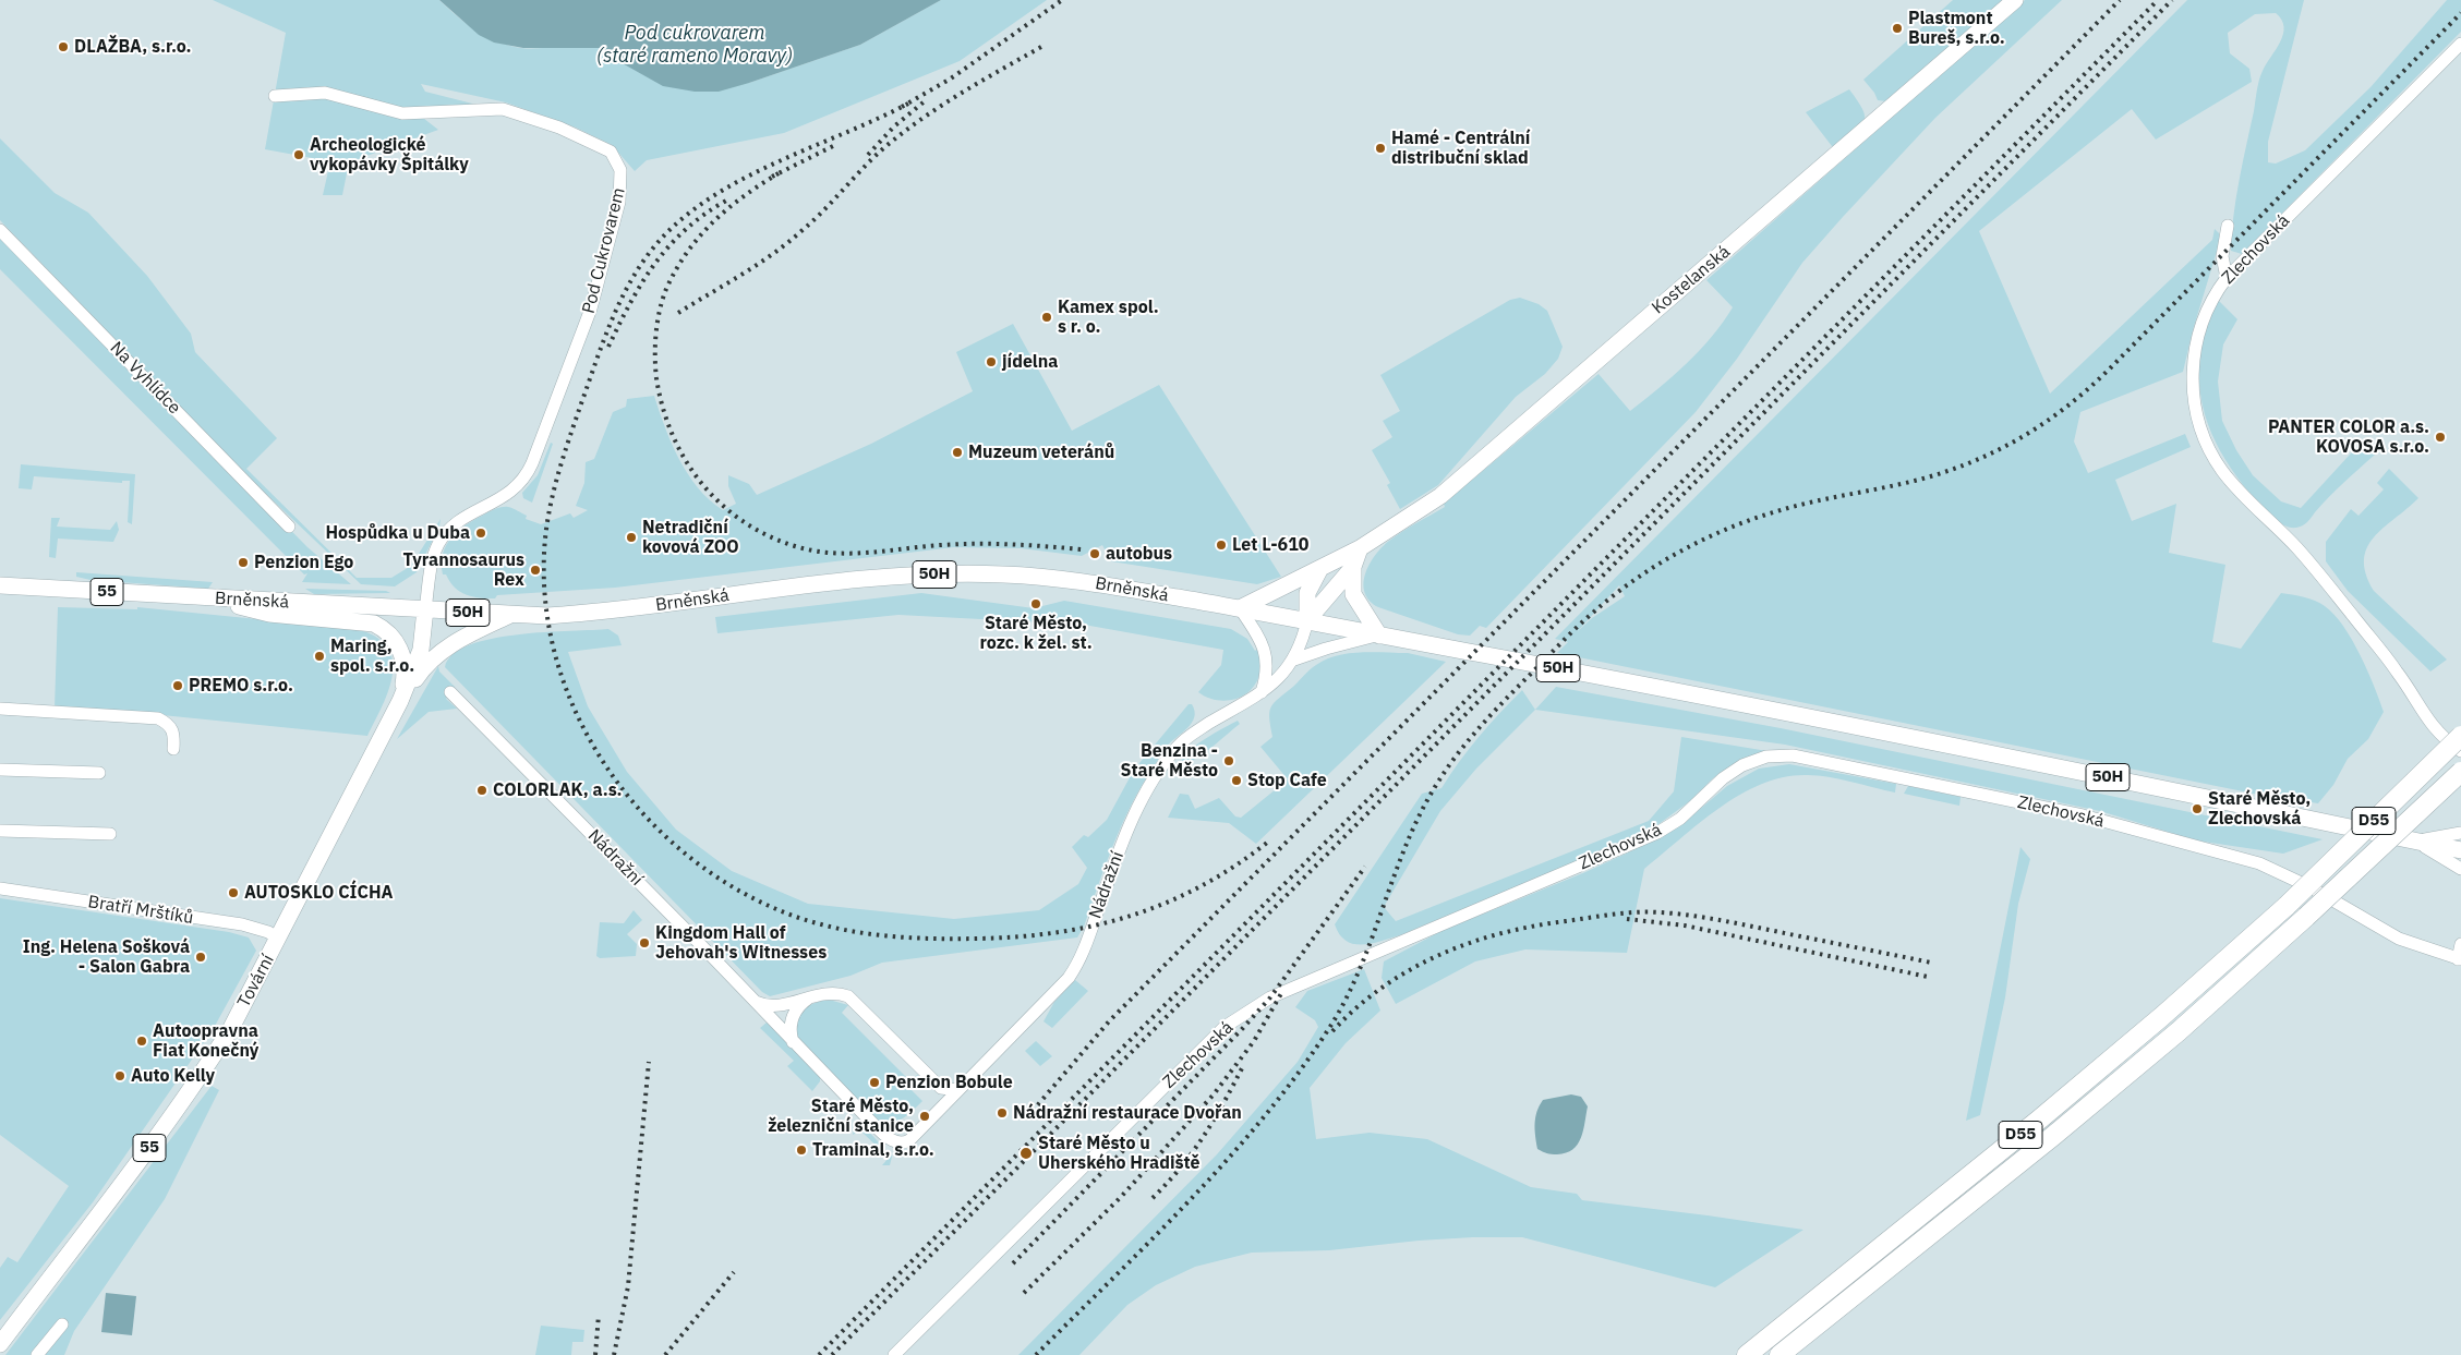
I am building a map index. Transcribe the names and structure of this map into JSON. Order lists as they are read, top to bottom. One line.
{"streets":{"highway":["D55"],"main road":["Kostelanská","50H","Brněnská","55","Tovární"],"street":["Zlechovská","Pod Cukrovarem","Na Vyhlídce","Nádražní","Bratří Mrštíků"]},"crossings":[["Pod Cukrovarem","Brněnská"],["Pod Cukrovarem","Tovární"],["Kostelanská","Brněnská"],["50H","Brněnská"],["50H","Nádražní"],["Brněnská","55"],["Brněnská","Nádražní"],["Brněnská","Tovární"],["55","Tovární"],["Bratří Mrštíků","Tovární"]],"water":["Pod cukrovarem (staré rameno Moravy)"],"places":["Plastmont Bureš, s.r.o.","DLAŽBA, s.r.o.","Hamé - Centrální distribuční sklad","Archeologické vykopávky Špitálky","Kamex spol. s r. o.","jídelna","PANTER COLOR a.s. KOVOSA s.r.o.","Muzeum veteránů","Hospůdka u Duba","Netradiční kovová ZOO","Let L-610","autobus","Penzion Ego","Tyrannosaurus Rex","Staré Město, rozc. k žel. st.","Maring, spol. s.r.o.","PREMO s.r.o.","Benzina - Staré Město","Stop Cafe","COLORLAK, a.s.","Staré Město, Zlechovská","AUTOSKLO CÍCHA","Kingdom Hall of Jehovah's Witnesses","Ing. Helena Sošková - Salon Gabra","Autoopravna Fiat Konečný","Auto Kelly","Penzion Bobule","Nádražní restaurace Dvořan","Staré Město, železniční stanice","Traminal, s.r.o.","Staré Město u Uherského Hradiště"]}
